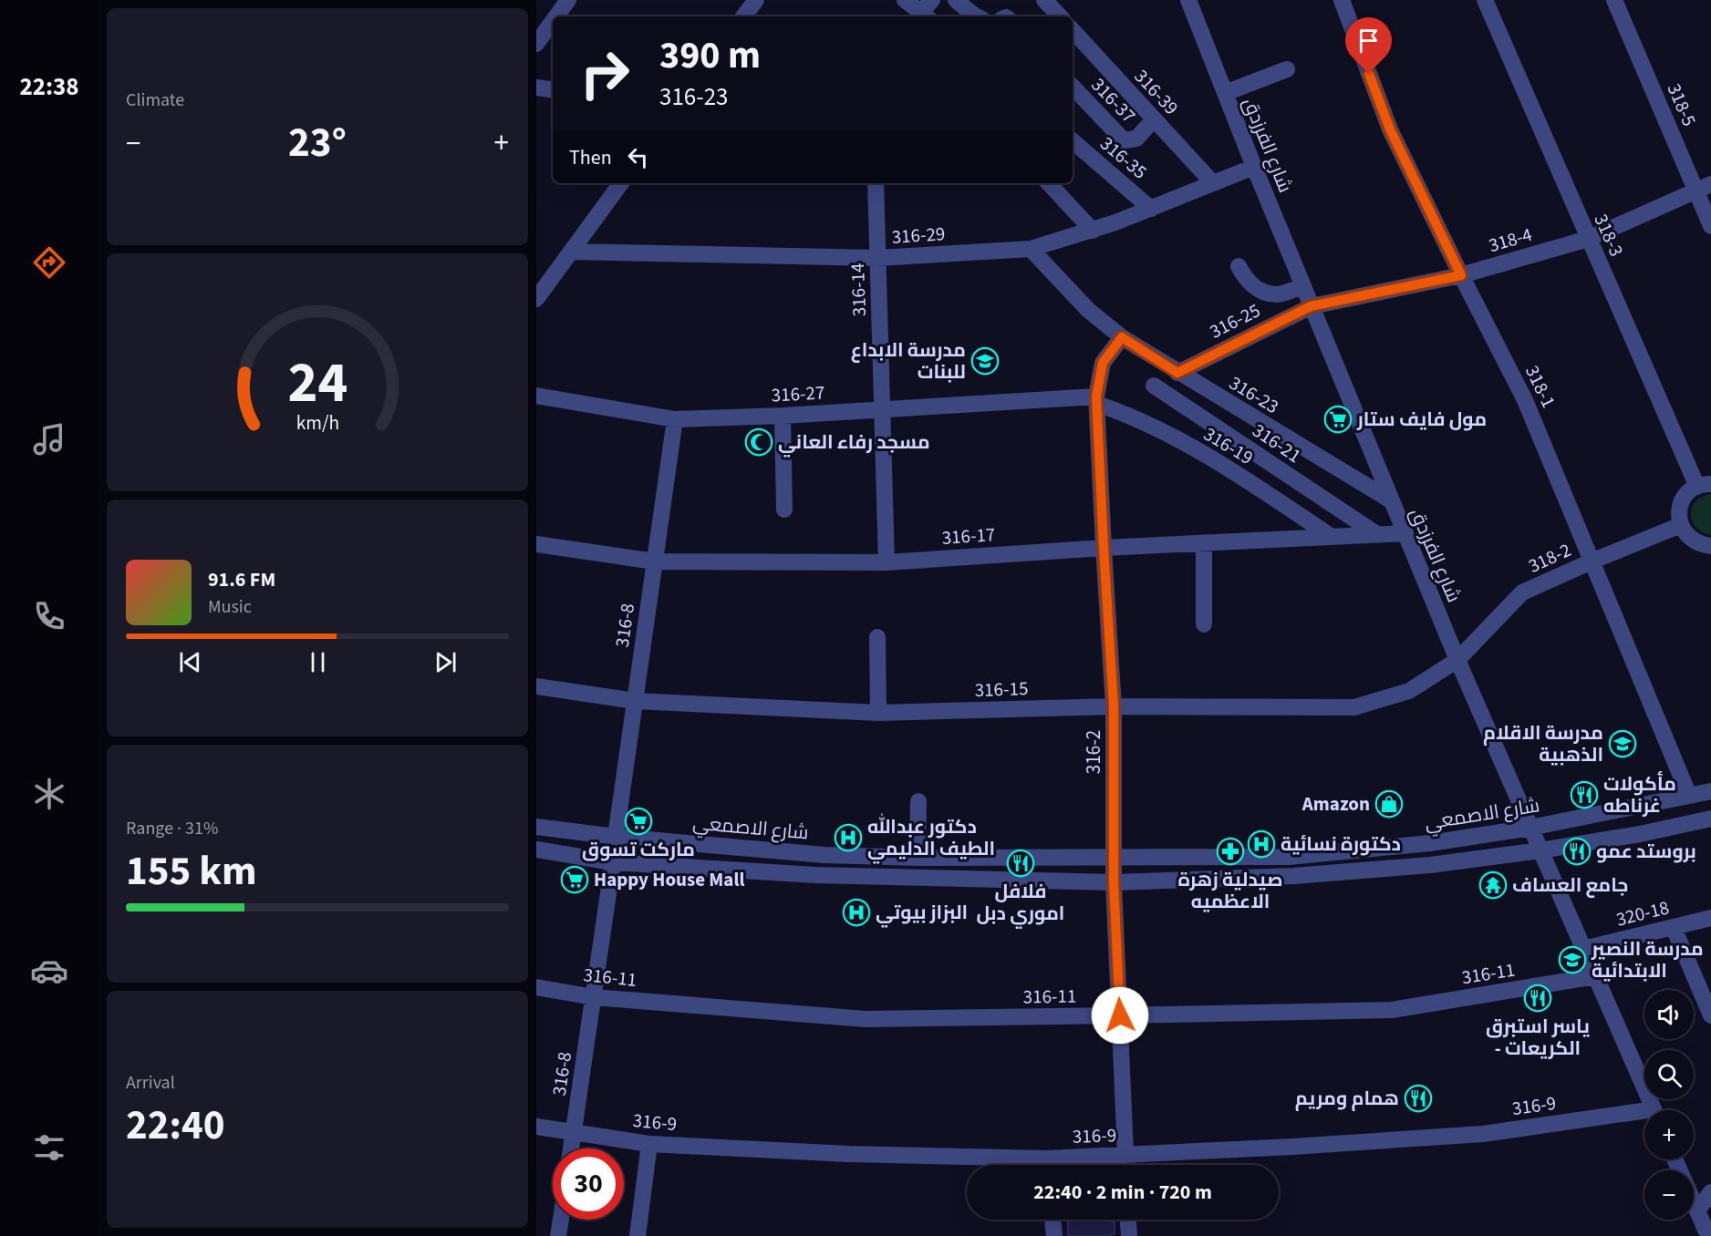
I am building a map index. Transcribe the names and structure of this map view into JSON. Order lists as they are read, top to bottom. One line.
{"streets":{"street":["316-39","316-37","318-5","شارع الفرزدق","316-35","316-29","318-3","318-4","316-14","316-25","318-1","316-27","316-23","316-21","316-19","316-17","318-2","316-8","316-15","316-2","شارع الاصمعي","320-18","316-11","316-9"]},"crossings":[["316-39","316-37"],["316-39","316-29"],["318-5","318-4"],["شارع الفرزدق","316-29"],["شارع الفرزدق","318-4"],["شارع الفرزدق","316-25"],["شارع الفرزدق","316-23"],["شارع الفرزدق","316-17"],["شارع الفرزدق","318-2"],["شارع الفرزدق","316-15"],["شارع الفرزدق","شارع الاصمعي"],["شارع الفرزدق","320-18"],["شارع الفرزدق","316-11"],["316-35","316-29"],["316-29","316-14"],["316-29","316-23"],["318-3","318-4"],["318-4","316-25"],["318-4","318-1"],["316-14","316-27"],["316-14","316-17"],["316-25","316-23"],["318-1","318-2"],["318-1","شارع الاصمعي"],["316-27","316-19"],["316-27","316-8"],["316-27","316-2"],["316-23","316-2"],["316-21","316-17"],["316-19","316-17"],["316-19","316-2"],["316-17","316-8"],["316-17","316-2"],["318-2","316-15"],["316-8","316-15"],["316-8","شارع الاصمعي"],["316-8","316-11"],["316-8","316-9"],["316-15","316-2"],["316-2","شارع الاصمعي"],["316-2","316-11"],["316-2","316-9"]],"places":{"school or university":["مدرسة الابداع للبنات","مدرسة الاقلام الذهبية","مدرسة النصير الابتدائية"],"supermarket":["مول فايف ستار","ماركت تسوق","Happy House Mall"],"mosque":["مسجد رفاء العاني"],"restaurant":["مأكولات غرناطه","بروستد عمو","فلافل اموري دبل","ياسر استبرق - الكريعات","همام ومريم"],"shop":["Amazon"],"hospital":["دكتور عبدالله الطيف الدليمي","دكتورة نسائية","البزاز بيوتي"],"pharmacy":["صيدلية زهرة الاعظميه"],"temple":["جامع العساف"]},"page":{"tabs":"22:38","tile":["Climate",["Range · 31%","155 km"],["Arrival","22:40"]],"turn":["390 m","316-23"],"heat":["−","23°","+"],"then":"Then","song":["91.6 FM","Music"],"map_buttons":["+","−"],"limit":"30","trip":"22:40 · 2 min · 720 m","gauge":["24","km/h"]}}
